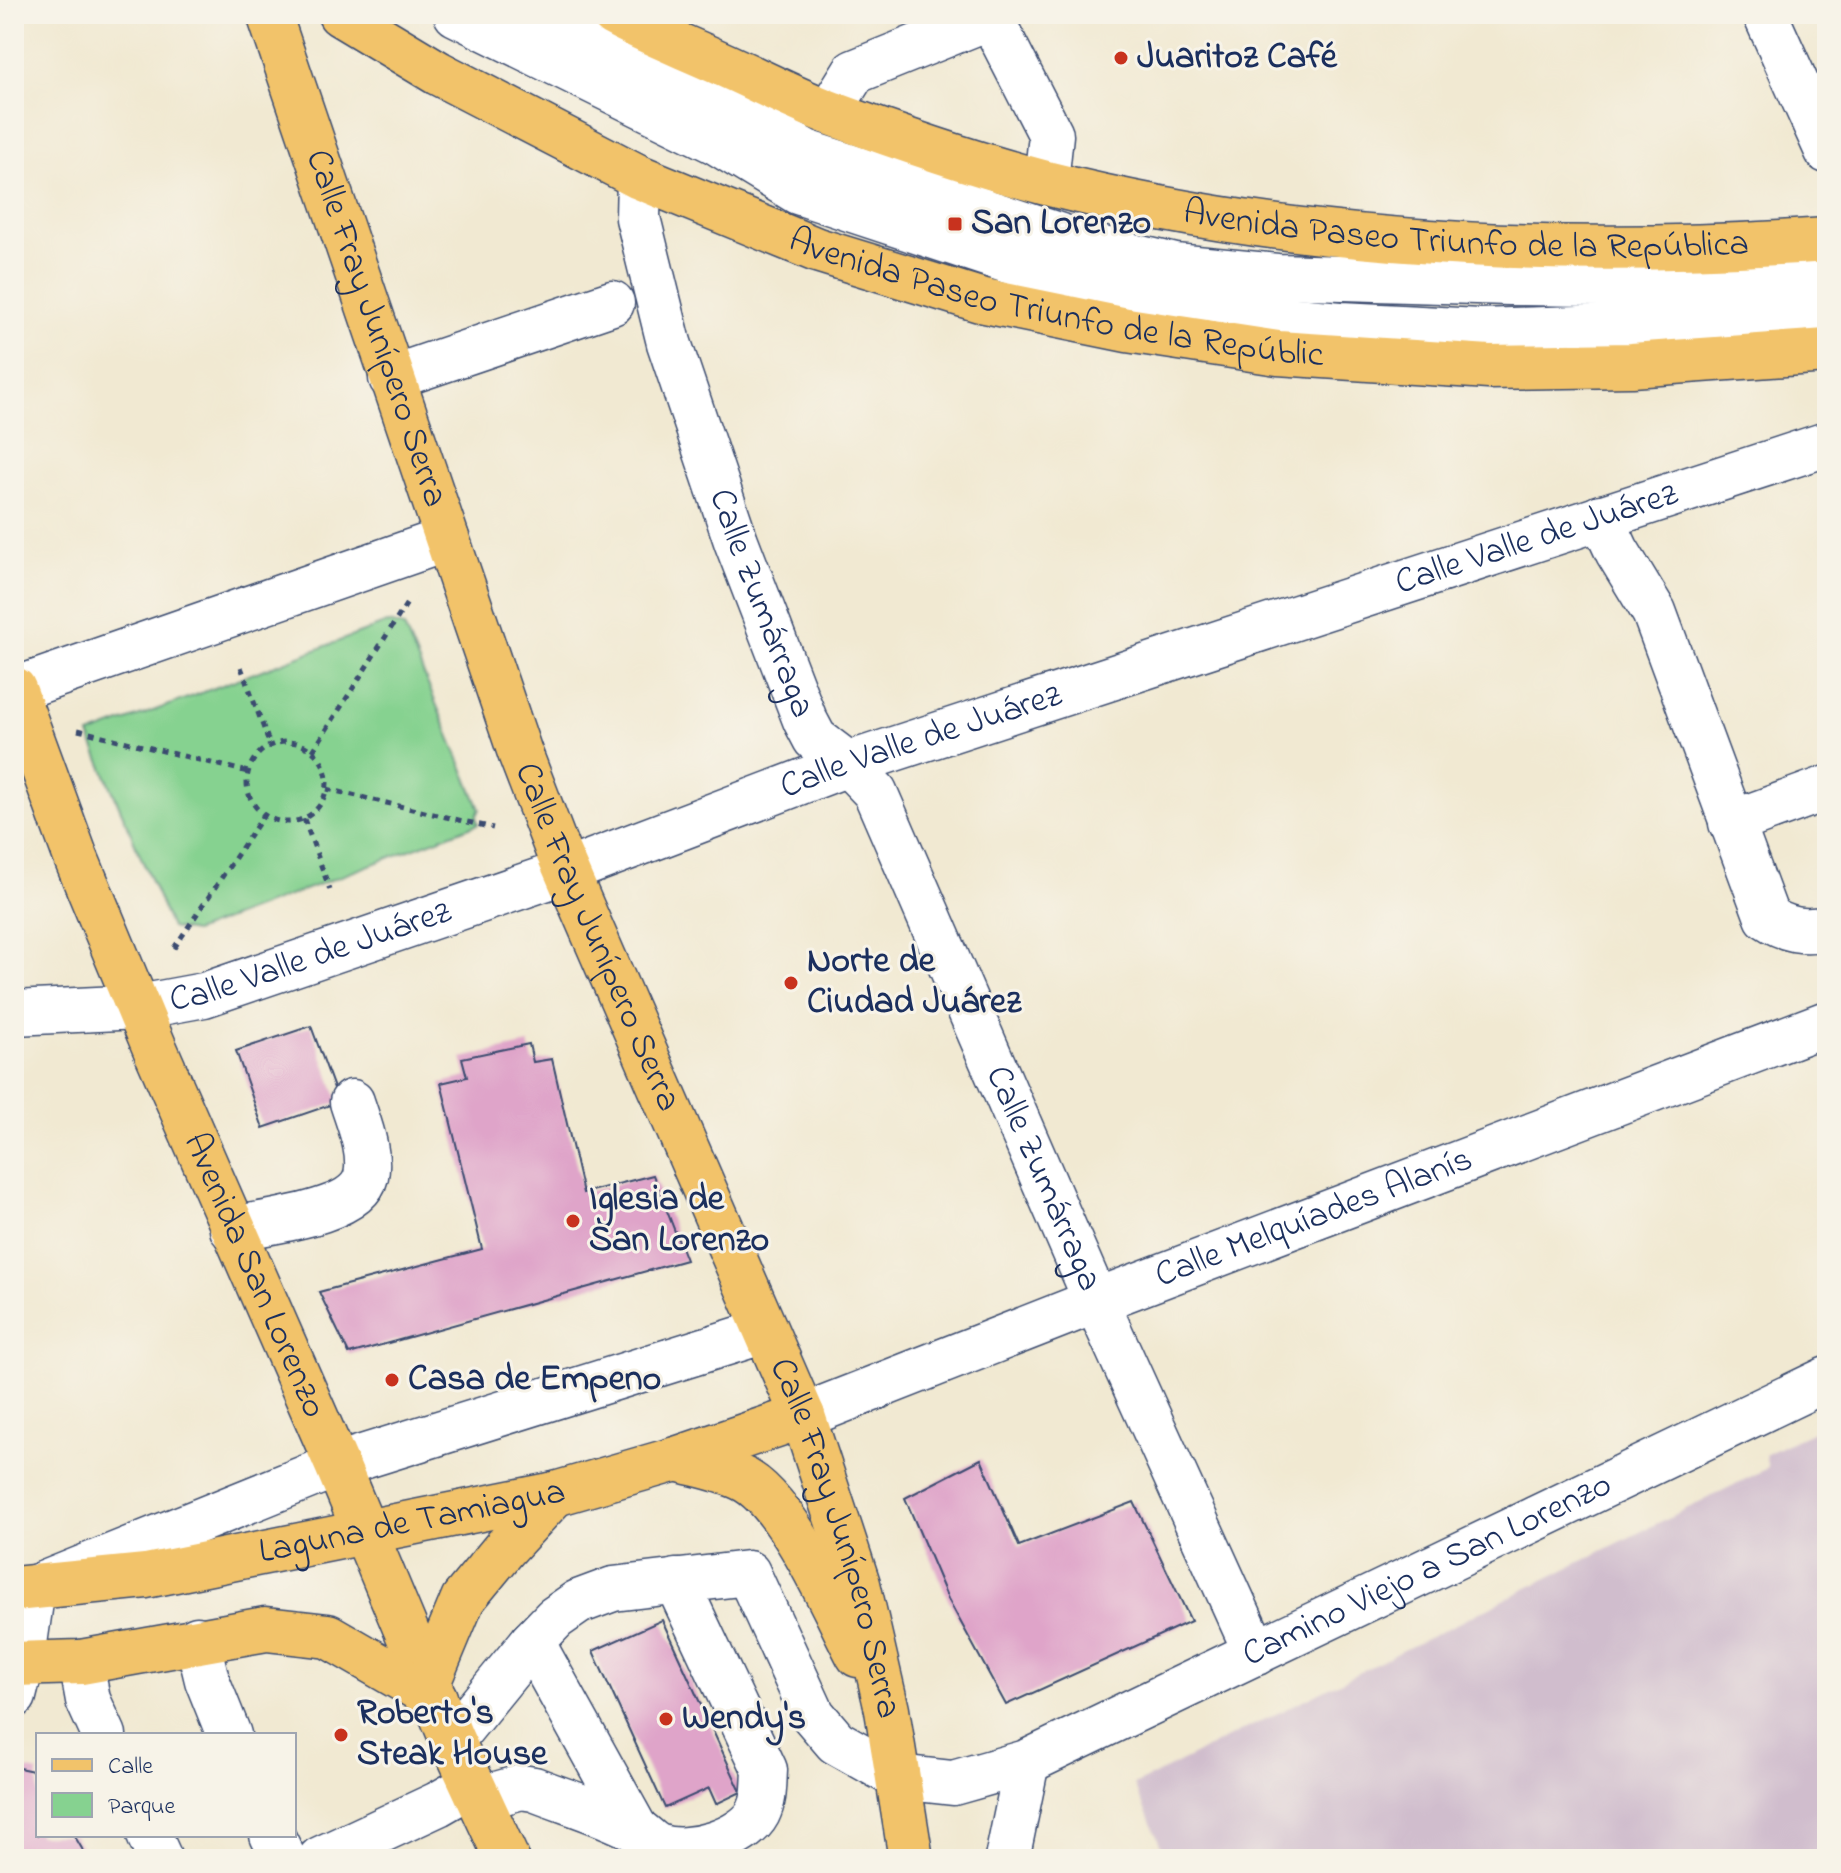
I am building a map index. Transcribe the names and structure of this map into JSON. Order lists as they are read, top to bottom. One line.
{"streets":{"main road":["Avenida Paseo Triunfo de la República","Avenida Paseo Triunfo de la Repúblic","Calle Fray Junípero Serra","Avenida San Lorenzo","Laguna de Tamiagua"],"street":["Calle Valle de Juárez","Calle Zumárraga","Calle Melquíades Alanís","Camino Viejo a San Lorenzo"]},"crossings":[["Avenida Paseo Triunfo de la Repúblic","Calle Zumárraga"],["Calle Fray Junípero Serra","Calle Valle de Juárez"],["Calle Fray Junípero Serra","Calle Melquíades Alanís"],["Calle Fray Junípero Serra","Laguna de Tamiagua"],["Calle Fray Junípero Serra","Camino Viejo a San Lorenzo"],["Calle Valle de Juárez","Calle Zumárraga"],["Calle Valle de Juárez","Avenida San Lorenzo"],["Calle Zumárraga","Calle Melquíades Alanís"],["Calle Zumárraga","Camino Viejo a San Lorenzo"],["Calle Melquíades Alanís","Laguna de Tamiagua"],["Avenida San Lorenzo","Laguna de Tamiagua"]],"places":{"other":["Juaritoz Café","Norte de Ciudad Juárez","Iglesia de San Lorenzo","Casa de Empeno","Wendy's","Roberto's Steak House"],"transit":["San Lorenzo"]},"legend":["Calle","Parque"]}
